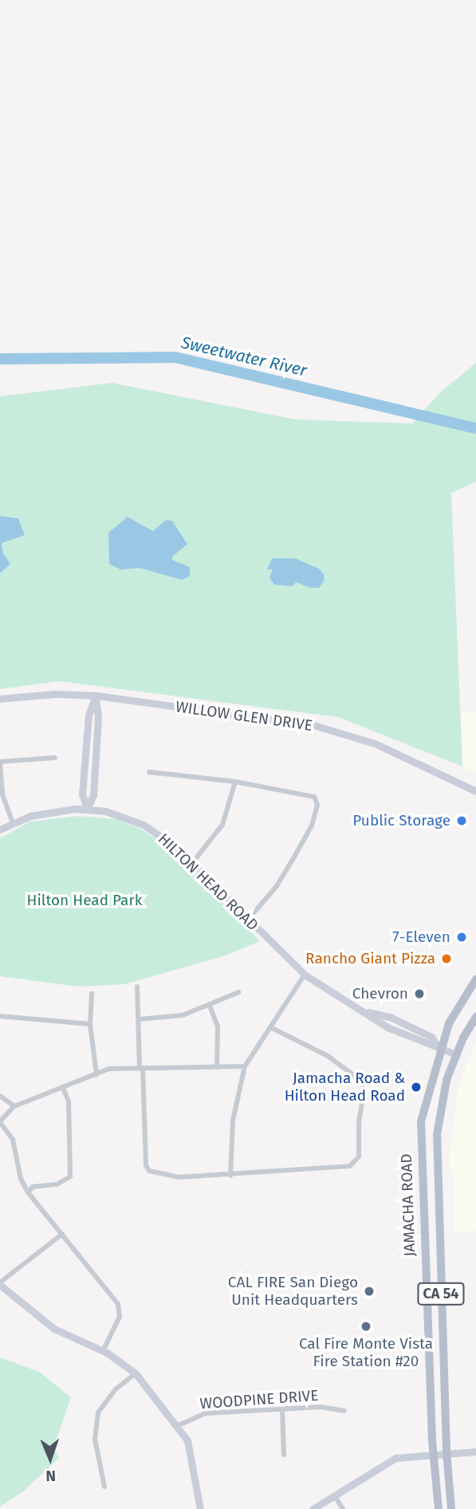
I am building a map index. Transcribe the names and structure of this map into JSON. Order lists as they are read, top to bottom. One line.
{"streets":{"main road":["JAMACHA ROAD","CA 54"],"street":["WILLOW GLEN DRIVE","HILTON HEAD ROAD","WOODPINE DRIVE"]},"crossings":[["HILTON HEAD ROAD","JAMACHA ROAD"]],"water":["Sweetwater River"],"parks":["Hilton Head Park"],"places":["Public Storage","7-Eleven","Rancho Giant Pizza","Chevron","Jamacha Road & Hilton Head Road","CAL FIRE San Diego Unit Headquarters","Cal Fire Monte Vista Fire Station #20"],"north":"bottom"}
